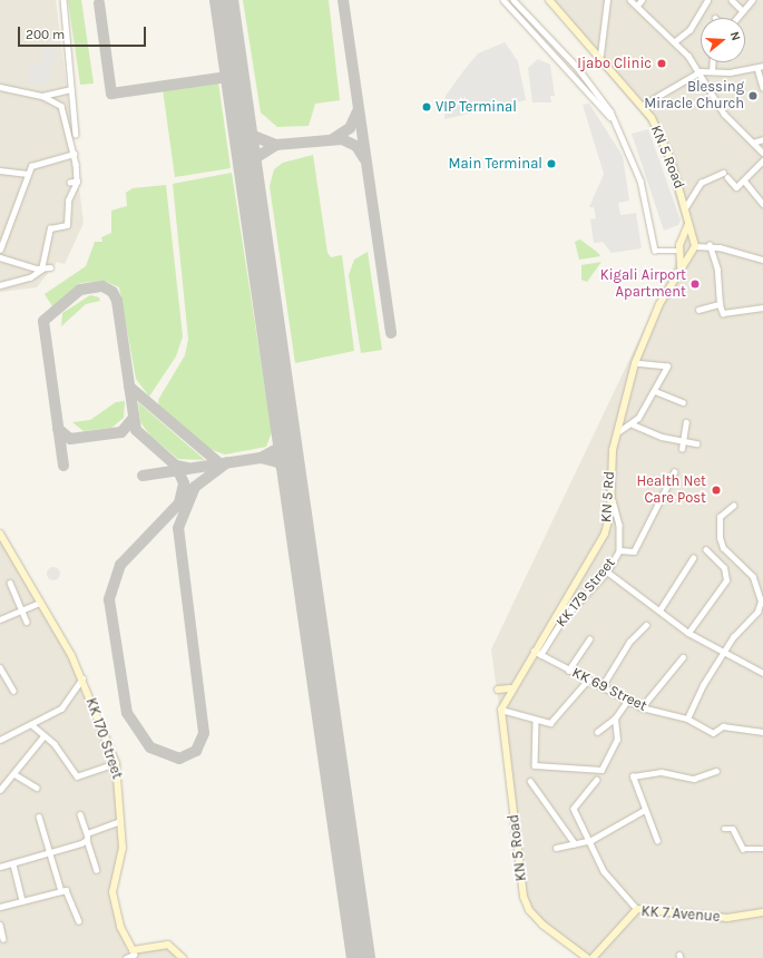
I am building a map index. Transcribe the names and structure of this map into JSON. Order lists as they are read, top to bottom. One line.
{"streets":{"main road":["KN 5 Road","KN 5 Rd","KK 170 Street","KK 7 Avenue"],"street":["KK 179 Street","KK 69 Street"]},"crossings":[["KN 5 Road","KN 5 Rd"],["KN 5 Rd","KK 69 Street"],["KK 179 Street","KK 69 Street"]],"places":["Ijabo Clinic","Blessing Miracle Church","VIP Terminal","Main Terminal","Kigali Airport Apartment","Health Net Care Post"],"scale_bar":"200 m","north":"right"}
